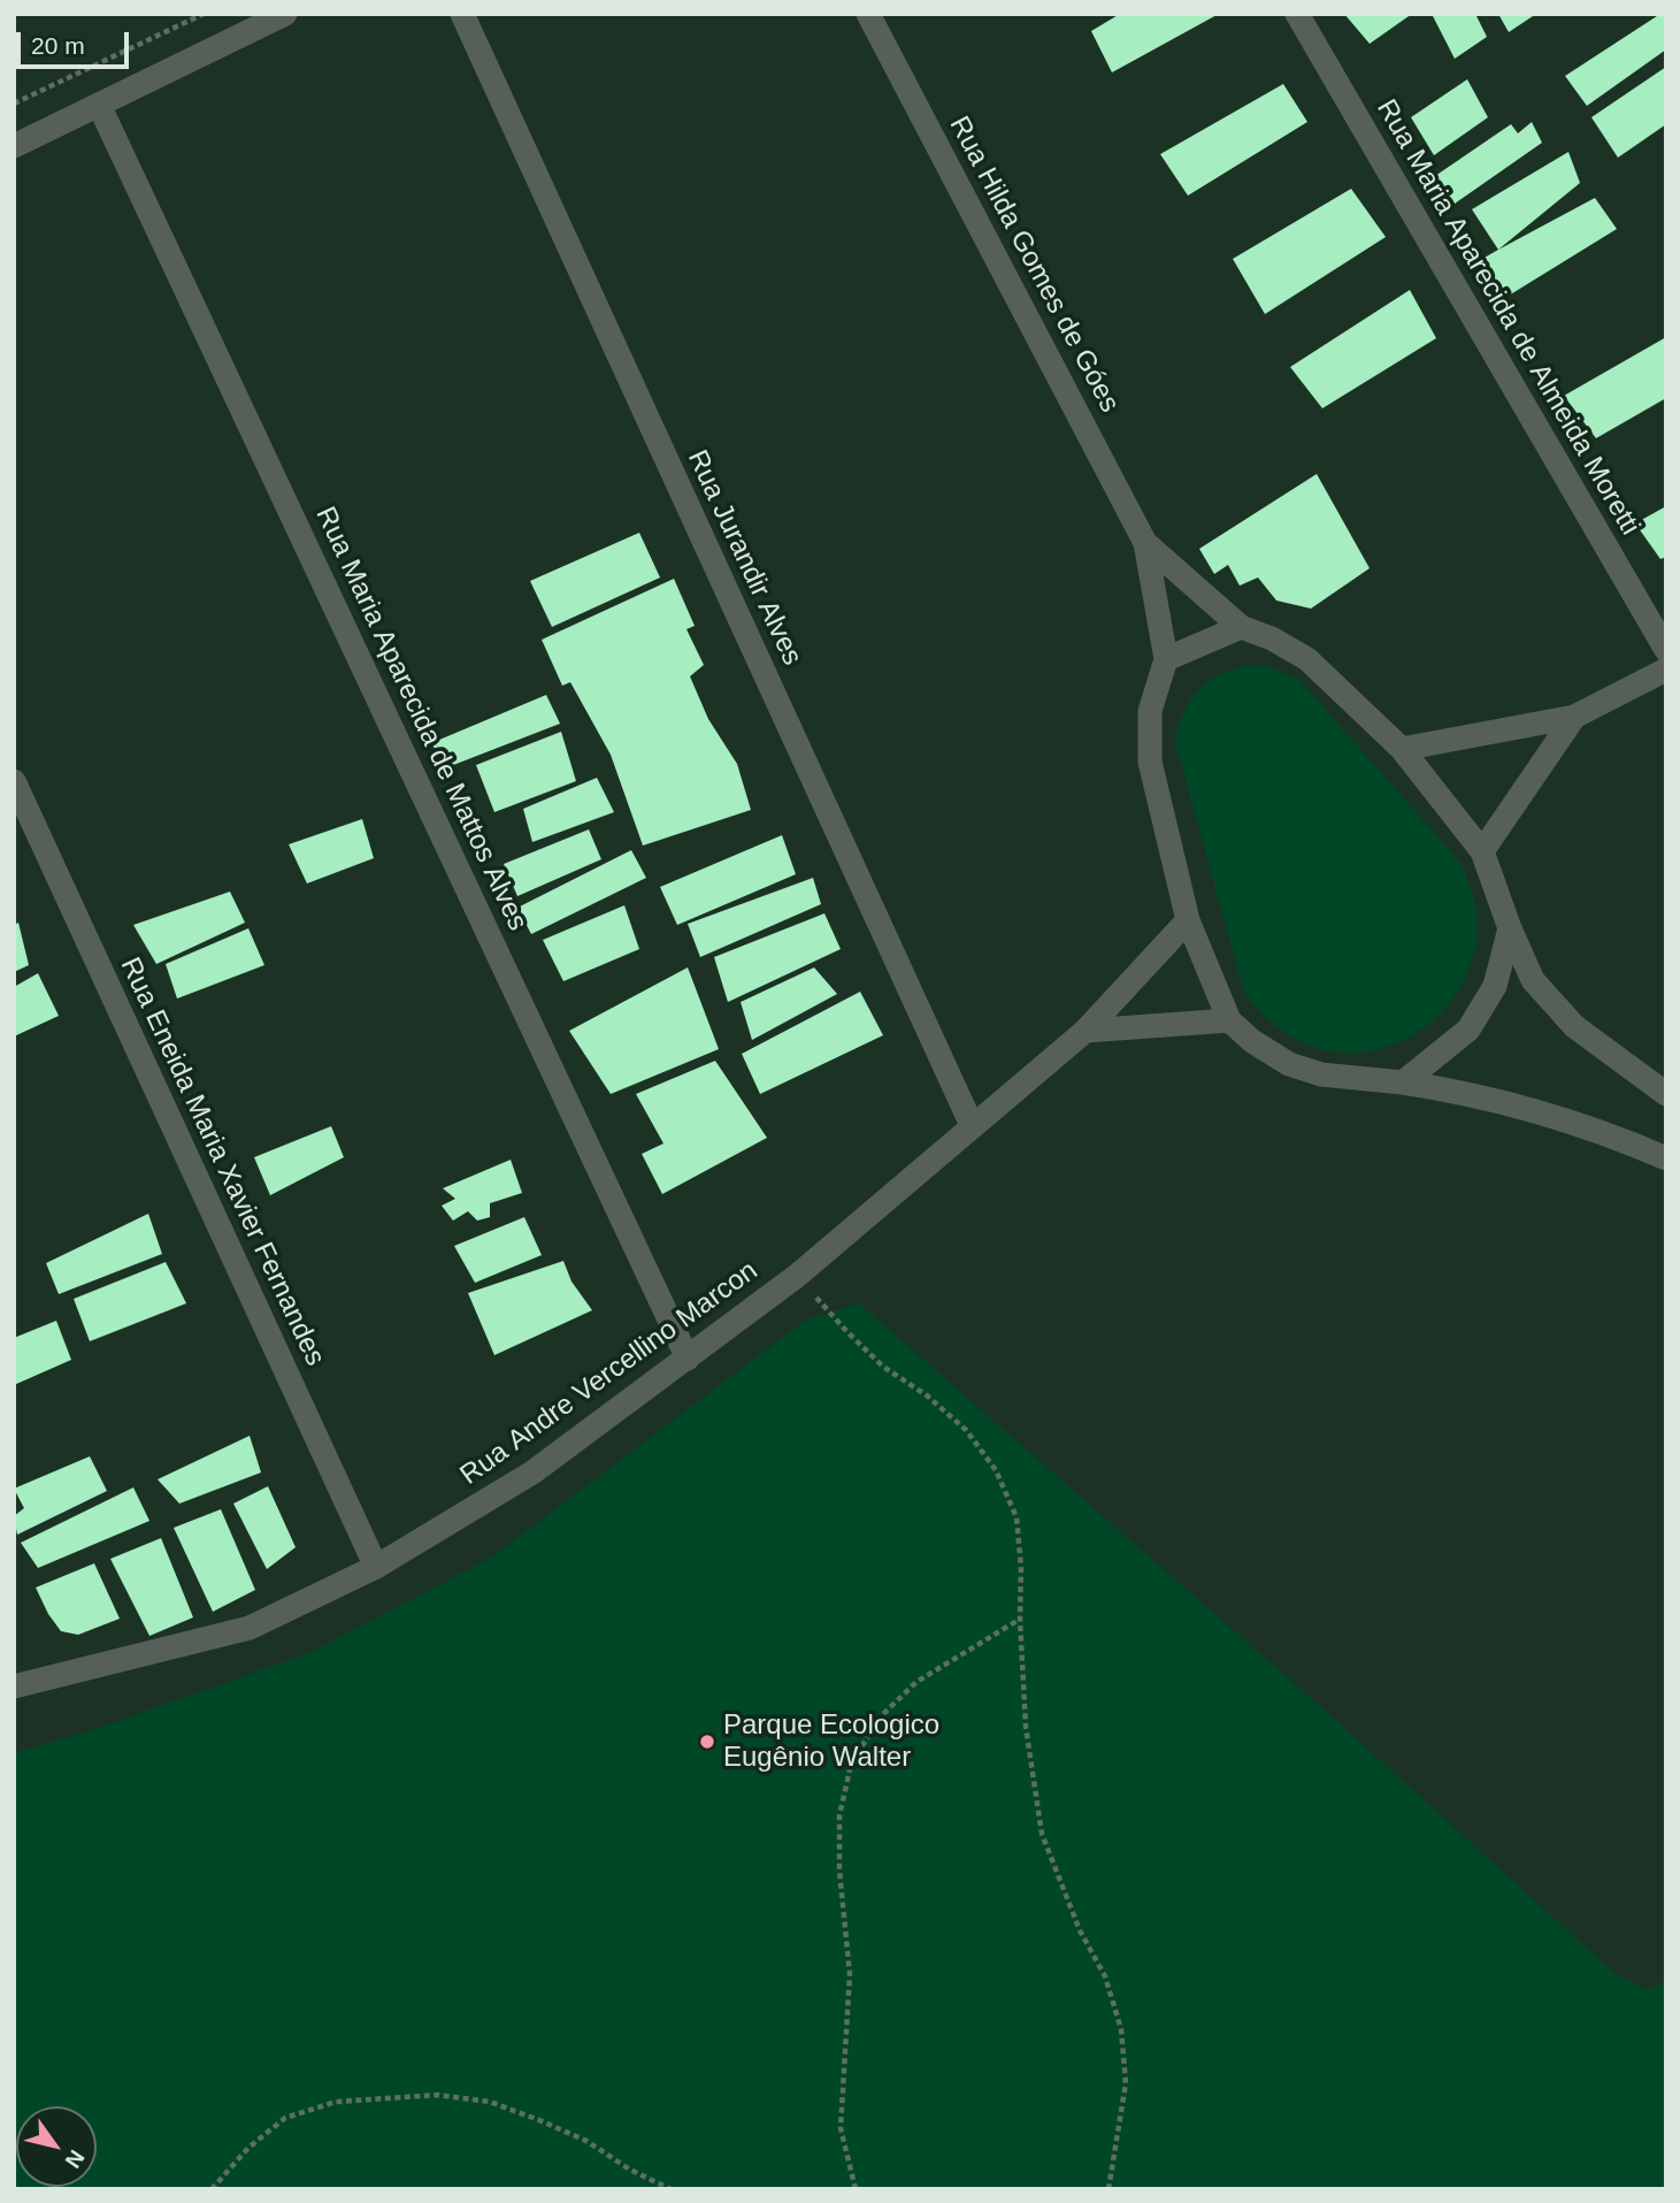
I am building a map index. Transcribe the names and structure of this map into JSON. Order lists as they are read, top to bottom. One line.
{"streets":{"street":["Rua Hilda Gomes de Góes","Rua Maria Aparecida de Almeida Moretti","Rua Jurandir Alves","Rua Maria Aparecida de Mattos Alves","Rua Eneida Maria Xavier Fernandes","Rua Andre Vercellino Marcon"]},"crossings":[["Rua Jurandir Alves","Rua Andre Vercellino Marcon"],["Rua Maria Aparecida de Mattos Alves","Rua Andre Vercellino Marcon"],["Rua Eneida Maria Xavier Fernandes","Rua Andre Vercellino Marcon"]],"places":["Parque Ecologico Eugênio Walter"],"scale_bar":"20 m","north":"bottom right"}
